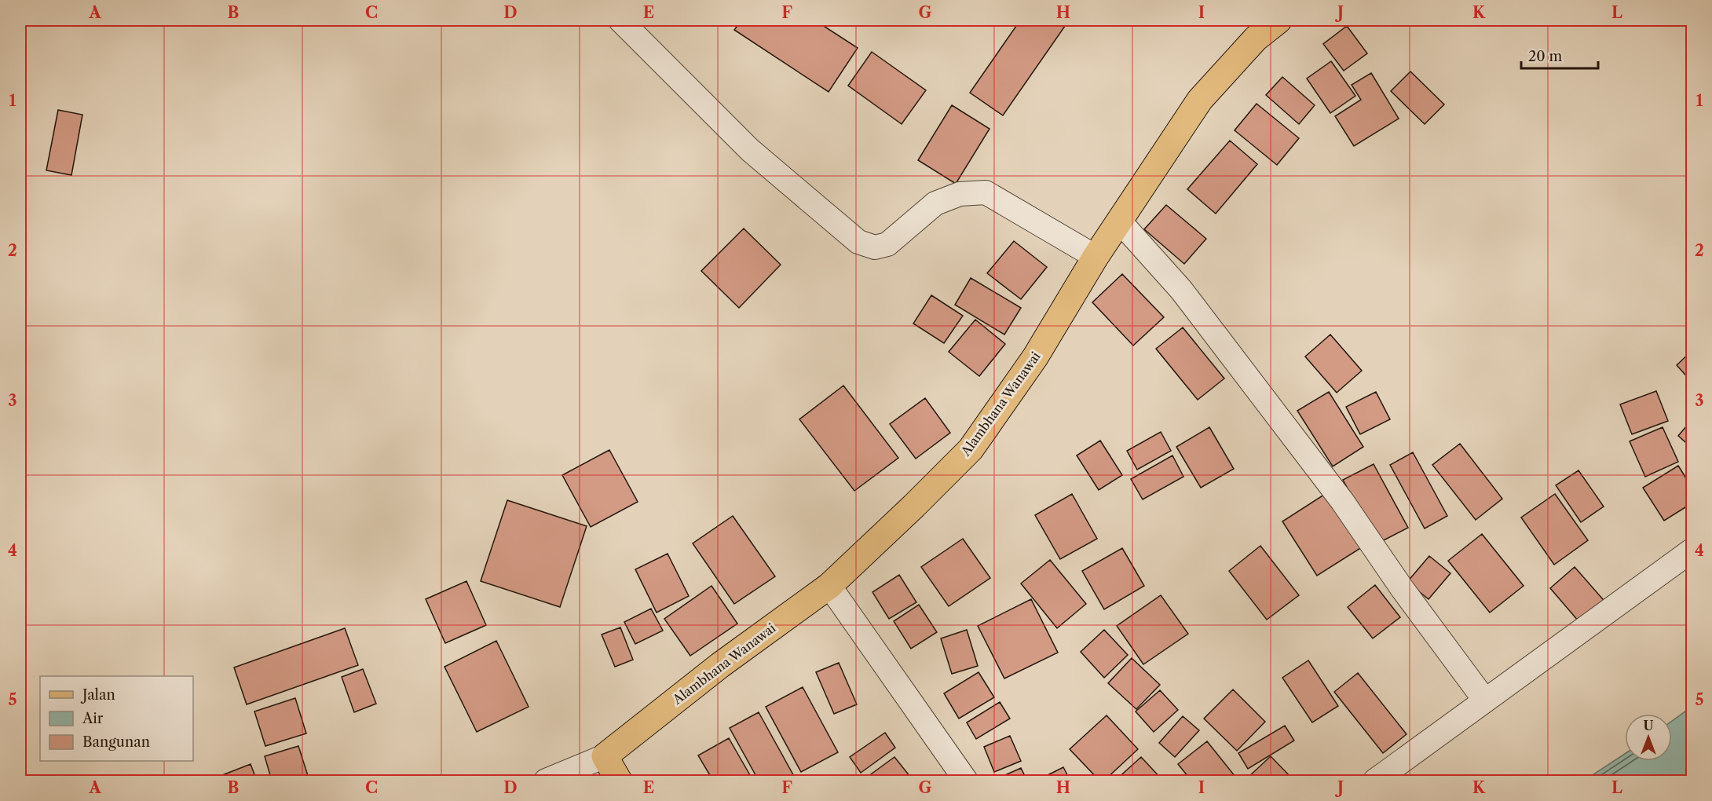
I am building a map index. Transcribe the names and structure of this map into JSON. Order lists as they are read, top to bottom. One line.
{"streets":{"main road":["Alambhana Wanawai"]},"legend":["Jalan","Air","Bangunan"],"scale_bar":"20 m","north":"top","grid":{"columns":["A","B","C","D","E","F","G","H","I","J","K","L"],"rows":["1","2","3","4","5"]}}
